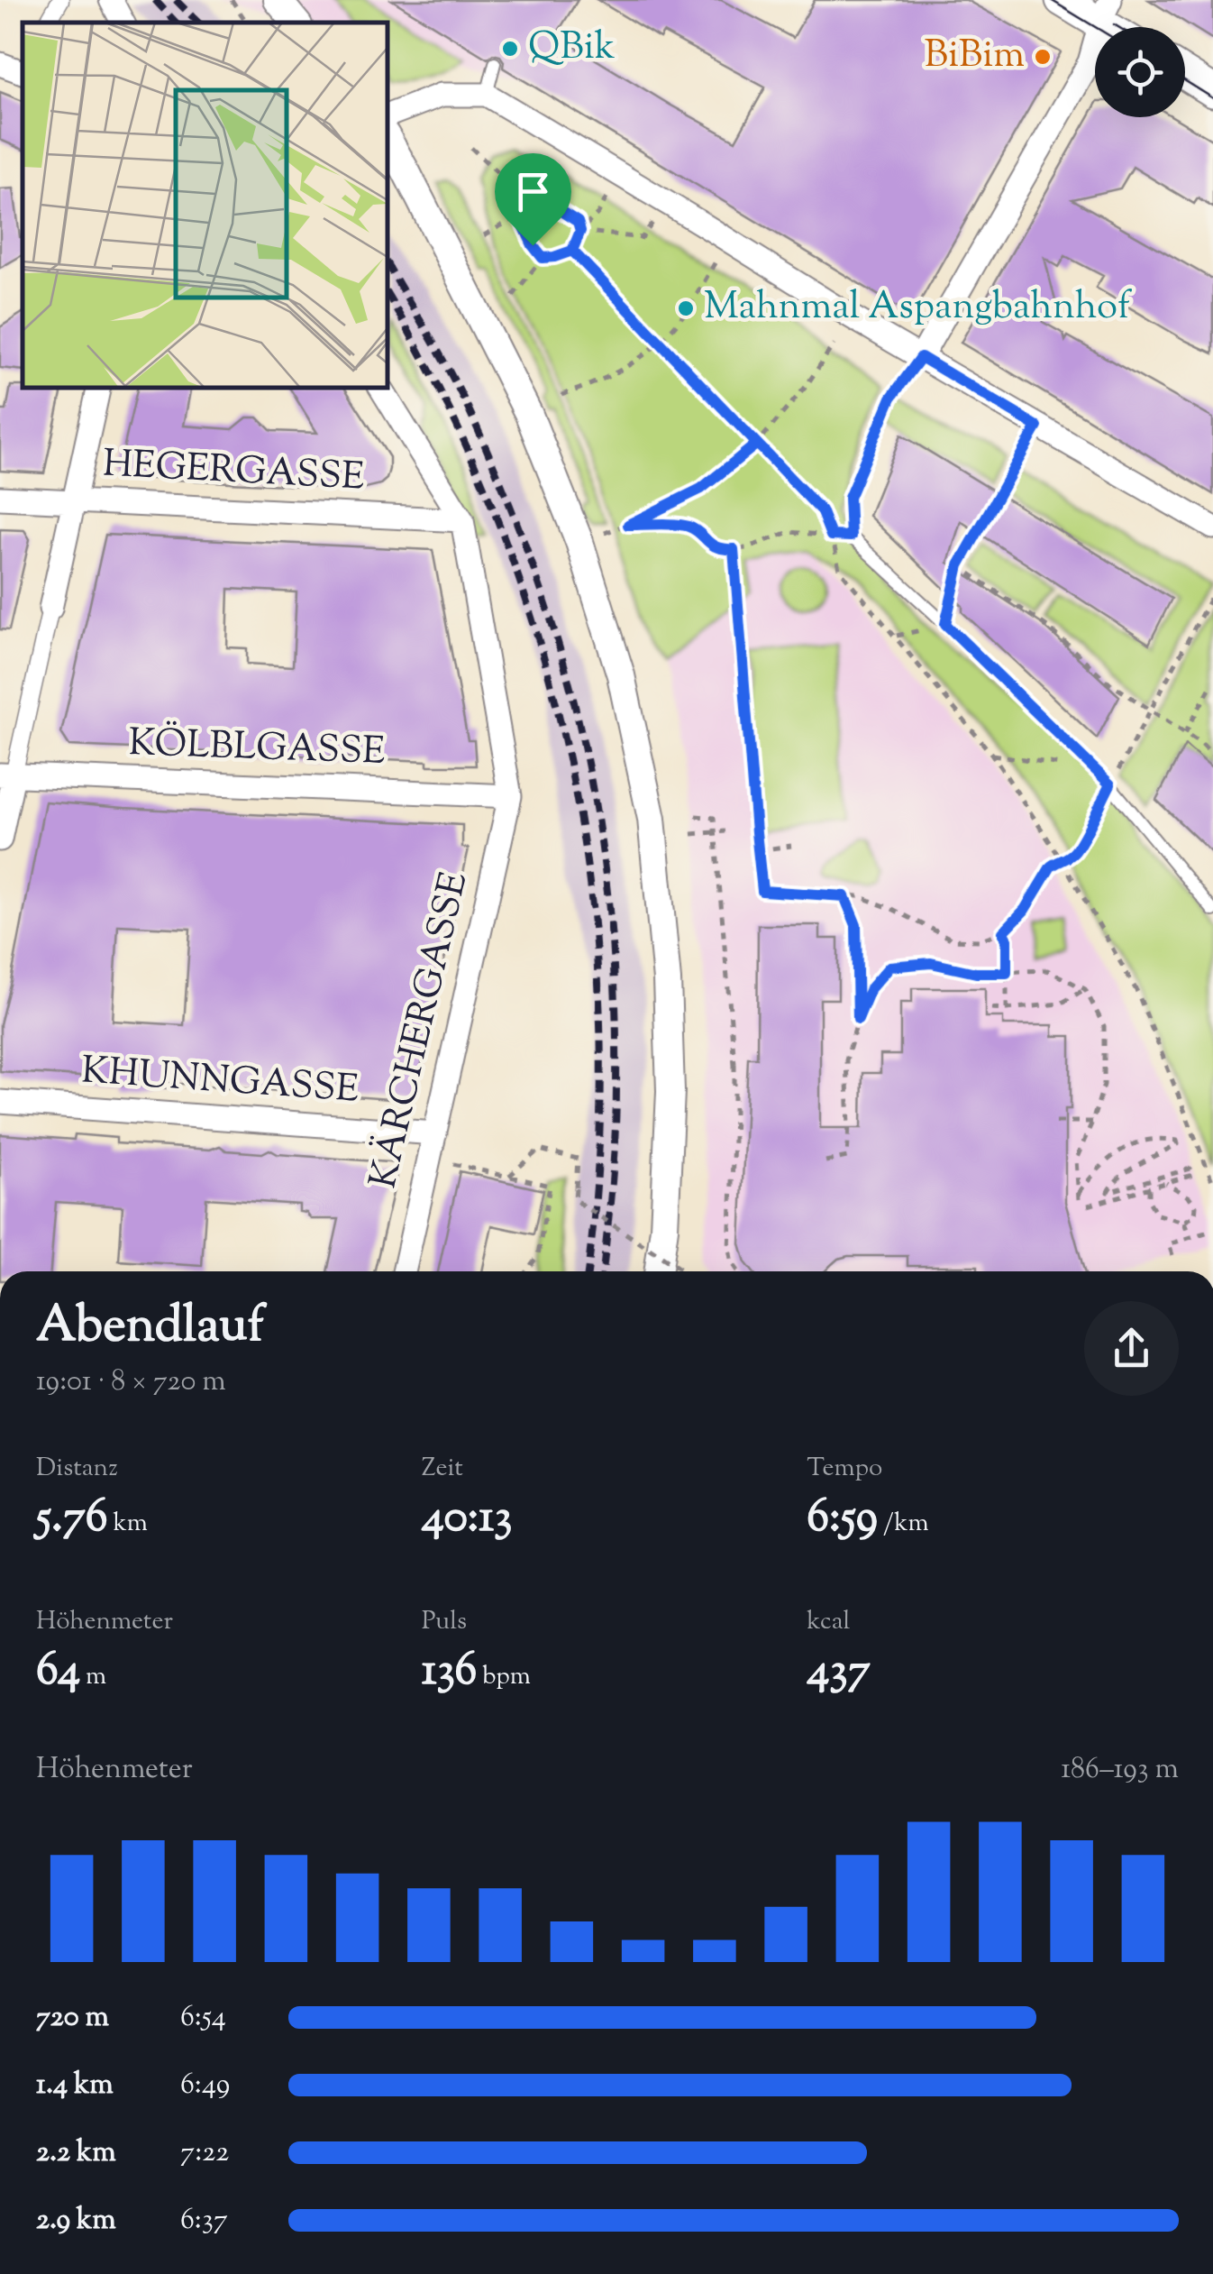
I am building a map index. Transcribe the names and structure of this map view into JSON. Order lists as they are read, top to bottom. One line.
{"streets":{"street":["HEGERGASSE","KÖLBLGASSE","KÄRCHERGASSE","KHUNNGASSE"]},"crossings":[["KÖLBLGASSE","KÄRCHERGASSE"],["KÄRCHERGASSE","KHUNNGASSE"]],"places":["QBik","BiBim","Mahnmal Aspangbahnhof"],"page":{"heading":["Abendlauf","19:01 · 8 × 720 m"],"stats":[["Distanz","5.76 km"],["Zeit","40:13"],["Tempo","6:59 /km"],["Höhenmeter","64 m"],["Puls","136 bpm"],["kcal","437"]],"chart":["Höhenmeter","186–193 m"],"list":[{"name":"720 m","note":"6:54"},{"name":"1.4 km","note":"6:49"},{"name":"2.2 km","note":"7:22"},{"name":"2.9 km","note":"6:37"}]}}
